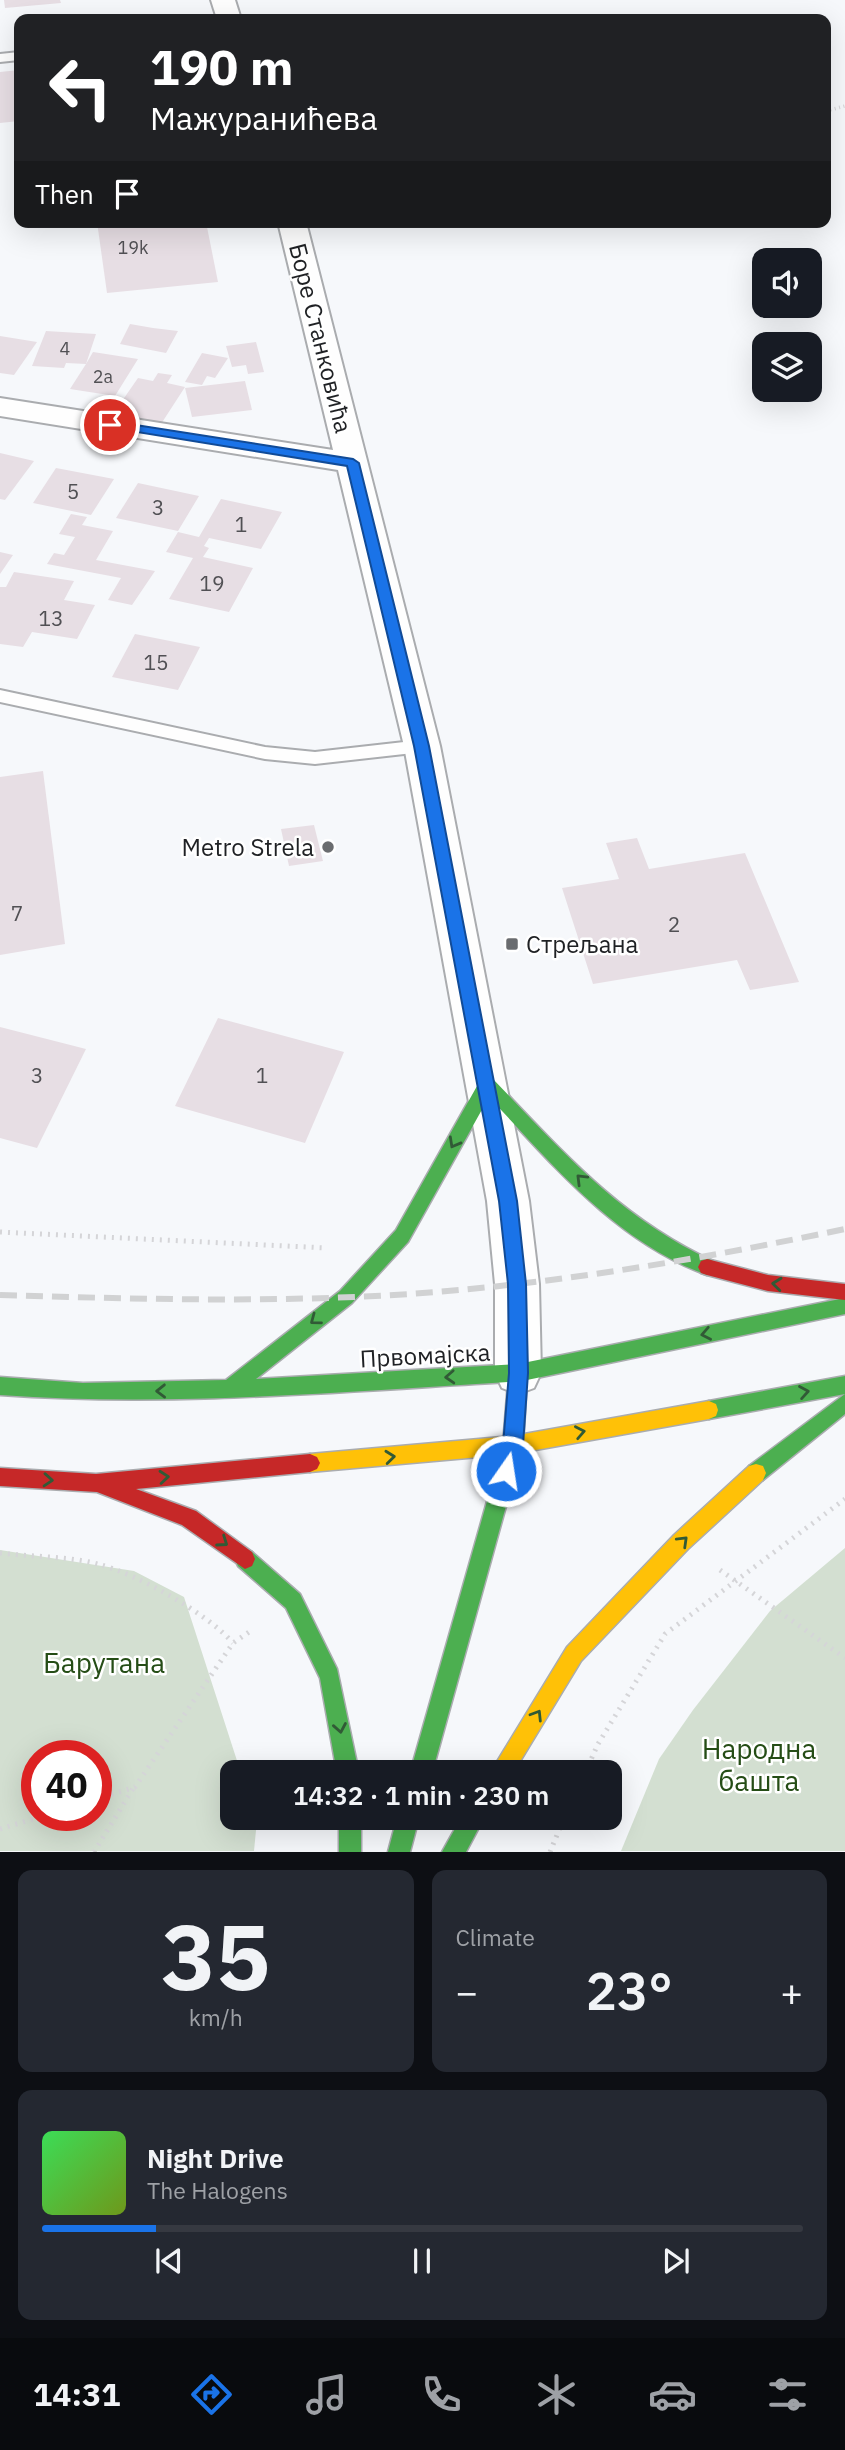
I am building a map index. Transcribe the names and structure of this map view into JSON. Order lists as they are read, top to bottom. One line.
{"streets":{"main road":["Боре Станковића","Првомајска"]},"crossings":[["Боре Станковића","Првомајска"]],"parks":["Барутана","Народна башта"],"places":{"other":["Metro Strela"],"transit":["Стрељана"]},"house_numbers":["19k","4","2a","5","3","1","19","13","15","7","2","3","1"],"page":{"turn":["190 m","Мажуранићева"],"then":"Then","limit":"40","trip":"14:32 · 1 min · 230 m","tile":[["35","km/h"],"Climate"],"heat":["−","23°","+"],"song":["Night Drive","The Halogens"],"tabs":"14:31"}}
